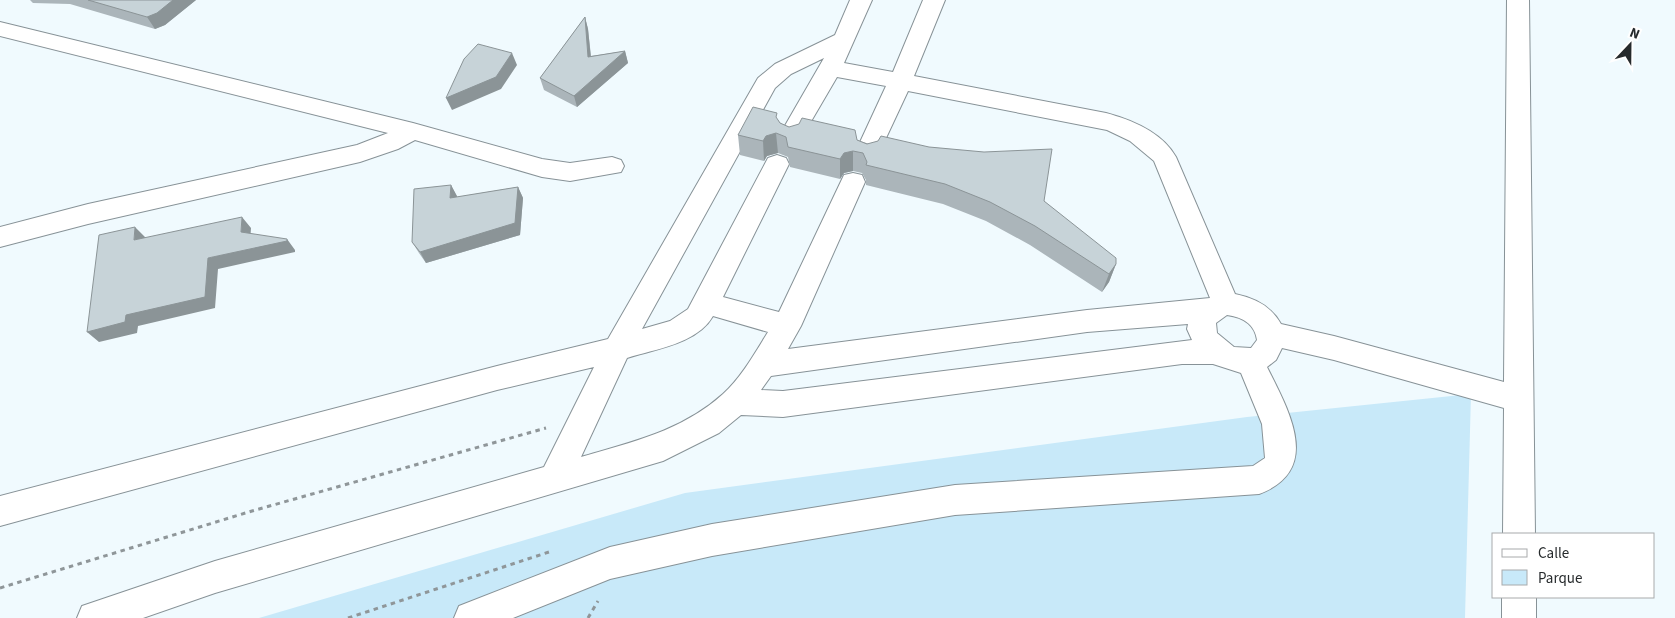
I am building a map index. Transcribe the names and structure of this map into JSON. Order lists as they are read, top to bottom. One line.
{"legend":["Calle","Parque"],"north":"top"}
